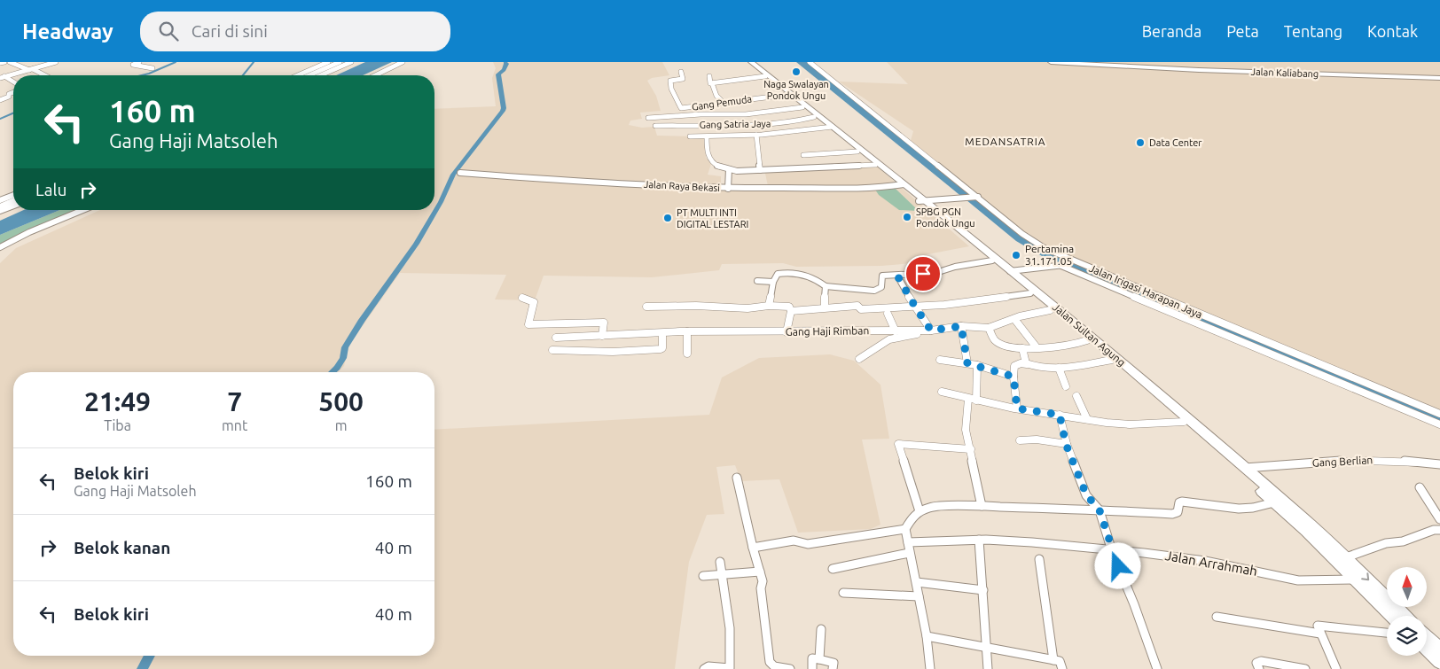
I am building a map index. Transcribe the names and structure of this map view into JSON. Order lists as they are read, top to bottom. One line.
{"streets":{"highway":["Jalan Sultan Agung"],"main road":["Jalan Kaliabang"],"street":["Gang Pemuda","Gang Satria Jaya","Jalan Raya Bekasi","Jalan Irigasi Harapan Jaya","Gang Haji Rimban","Gang Berlian","Jalan Arrahmah"]},"crossings":[["Gang Pemuda","Jalan Sultan Agung"],["Gang Satria Jaya","Jalan Sultan Agung"],["Jalan Raya Bekasi","Jalan Sultan Agung"],["Gang Haji Rimban","Jalan Sultan Agung"],["Jalan Sultan Agung","Gang Berlian"],["Jalan Sultan Agung","Jalan Arrahmah"]],"districts":["MEDANSATRIA"],"places":["Naga Swalayan Pondok Ungu","Data Center","SPBG PGN Pondok Ungu","PT MULTI INTI DIGITAL LESTARI","Pertamina 31.171.05"],"north":"top","page":{"header":"Headway","search":"Cari di sini","nav":["Beranda","Peta","Tentang","Kontak"],"turn":["160 m","Gang Haji Matsoleh"],"then":"Lalu","eta":["21:49","Tiba","7","mnt","500","m"],"list":[{"name":"Belok kiri","note":"Gang Haji Matsoleh","value":"160 m"},{"name":"Belok kanan","value":"40 m"},{"name":"Belok kiri","value":"40 m"}]}}
